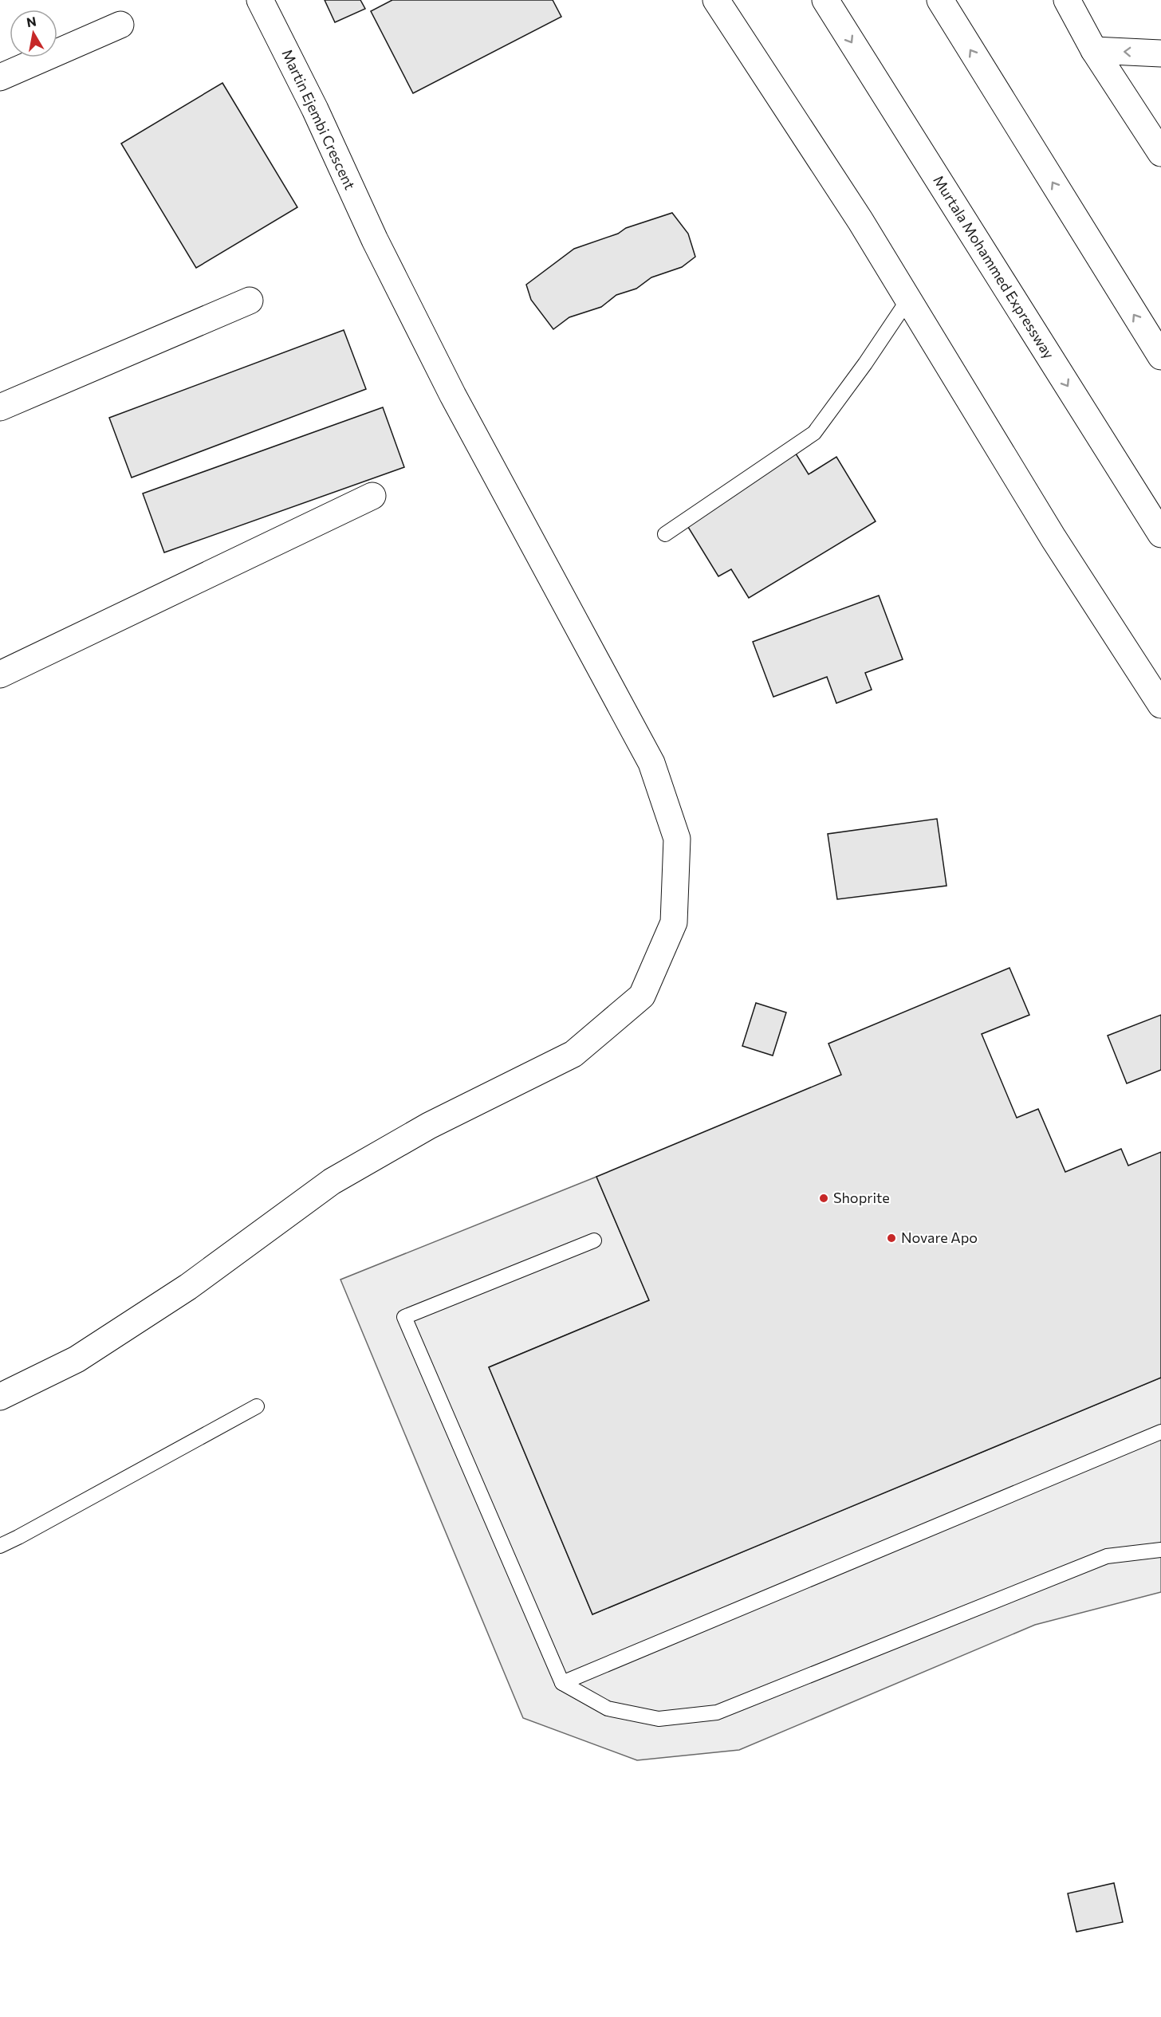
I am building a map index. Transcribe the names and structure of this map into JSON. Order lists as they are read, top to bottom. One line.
{"streets":{"main road":["Martin Ejembi Crescent","Murtala Mohammed Expressway"]},"places":["Shoprite","Novare Apo"],"north":"top"}
